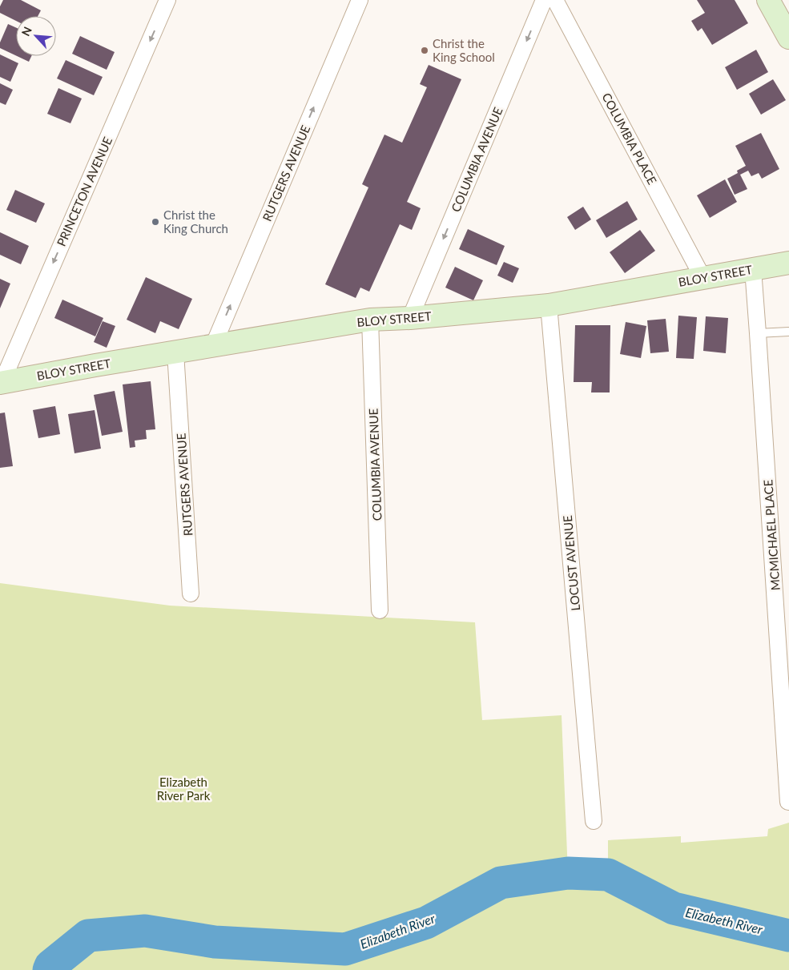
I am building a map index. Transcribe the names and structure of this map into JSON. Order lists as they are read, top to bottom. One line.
{"streets":{"street":["COLUMBIA PLACE","COLUMBIA AVENUE","RUTGERS AVENUE","PRINCETON AVENUE","BLOY STREET","MCMICHAEL PLACE","LOCUST AVENUE"]},"crossings":[["COLUMBIA PLACE","BLOY STREET"],["COLUMBIA AVENUE","BLOY STREET"],["RUTGERS AVENUE","BLOY STREET"],["PRINCETON AVENUE","BLOY STREET"],["BLOY STREET","MCMICHAEL PLACE"],["BLOY STREET","LOCUST AVENUE"]],"one_way":["COLUMBIA AVENUE","RUTGERS AVENUE","PRINCETON AVENUE"],"water":["Elizabeth River"],"parks":["Elizabeth River Park"],"places":["Christ the King School","Christ the King Church"],"north":"top left"}
